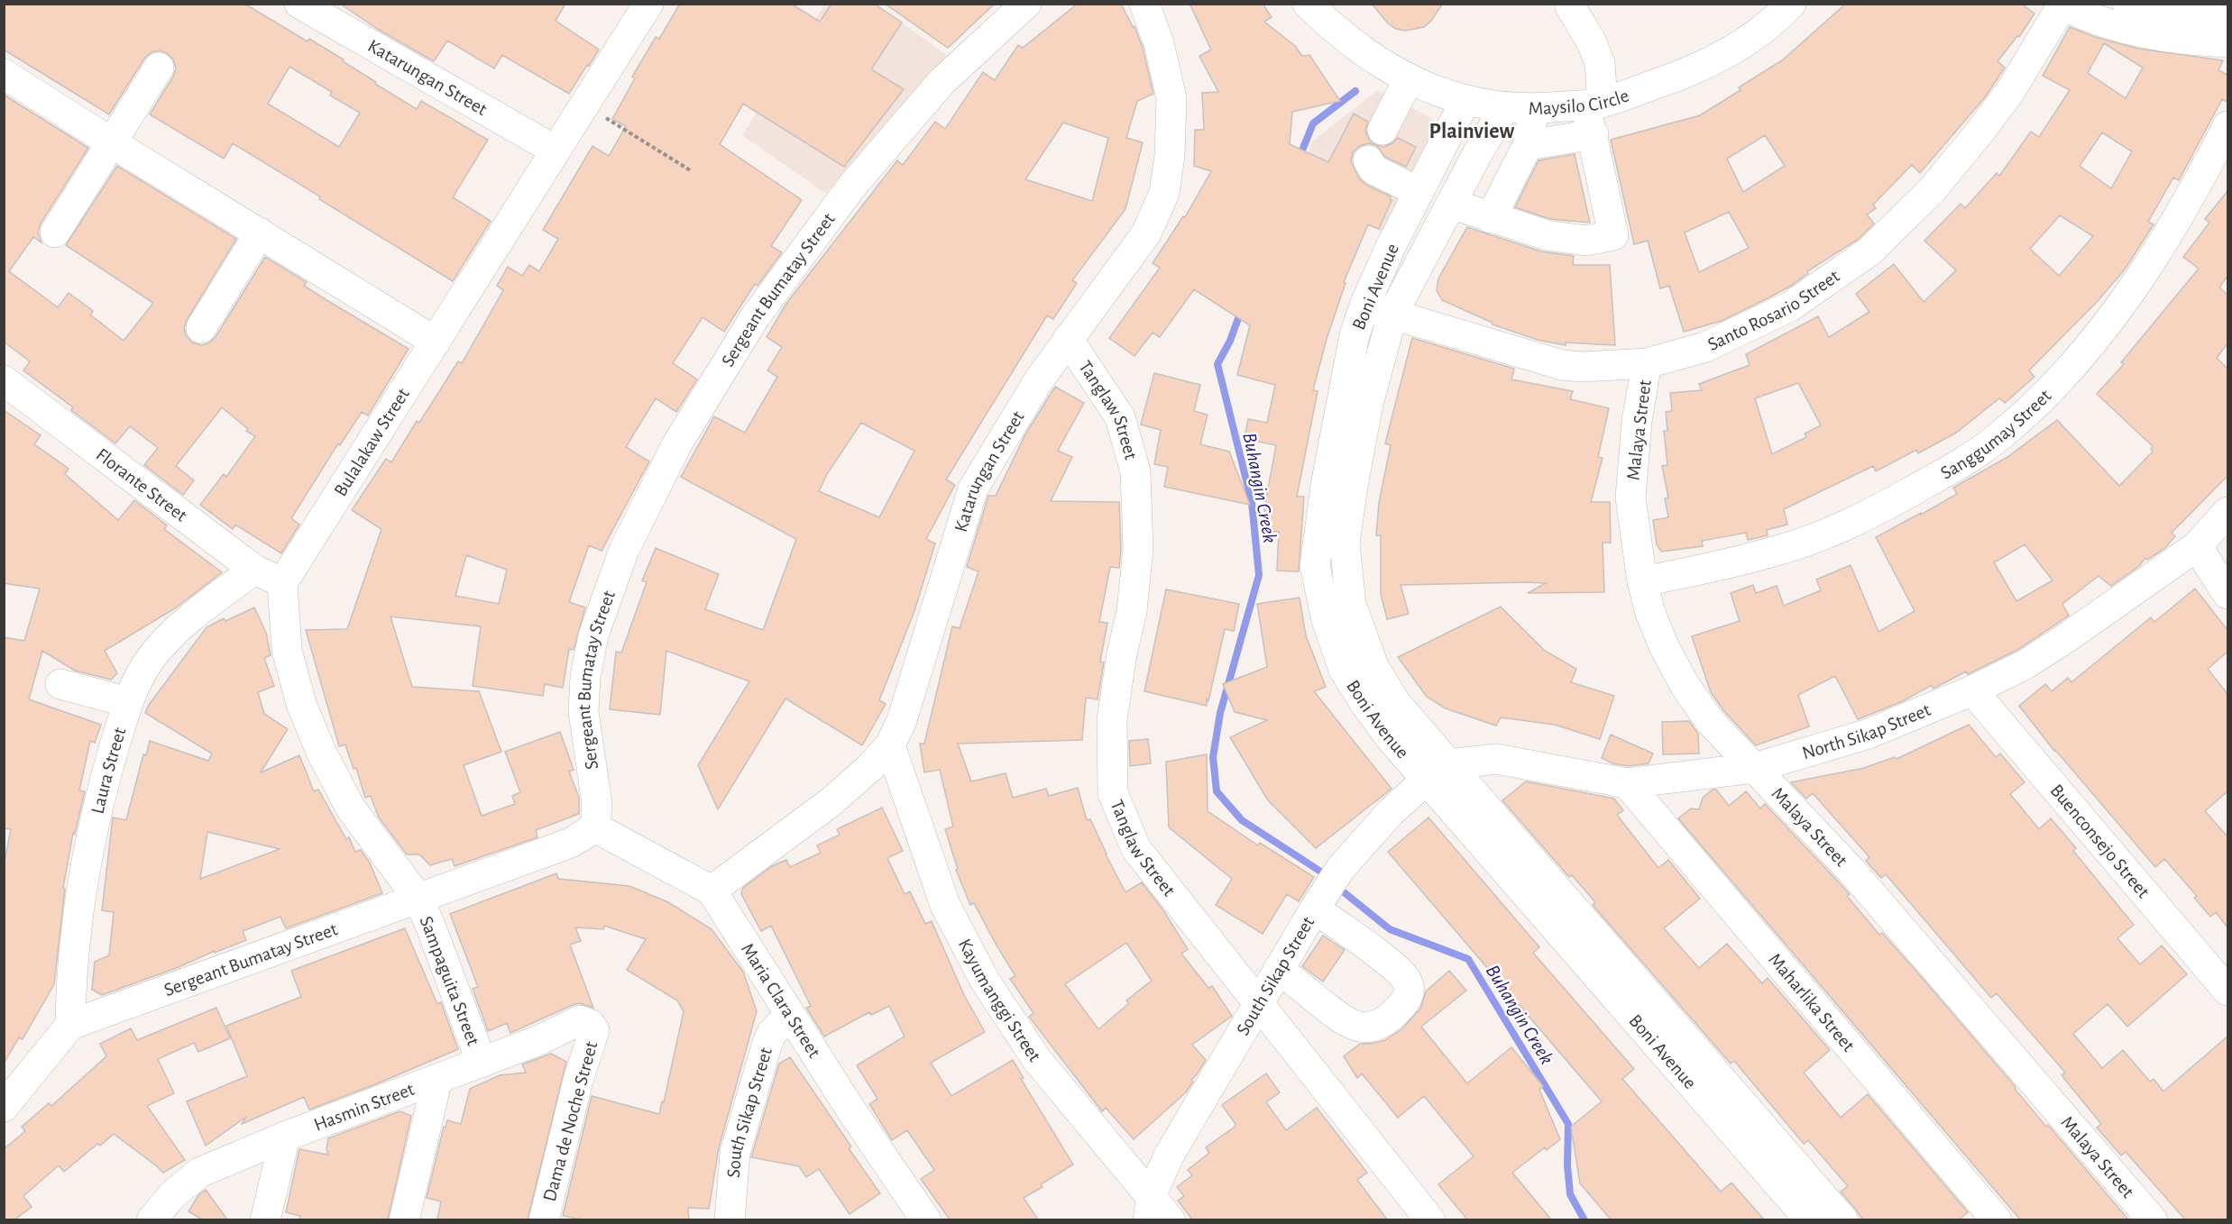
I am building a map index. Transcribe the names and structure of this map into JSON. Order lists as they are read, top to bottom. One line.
{"streets":{"street":["Katarungan Street","Maysilo Circle","Boni Avenue","Sergeant Bumatay Street","Santo Rosario Street","Tanglaw Street","Malaya Street","Sanggumay Street","Bulalakaw Street","Florante Street","North Sikap Street","Laura Street","Buenconsejo Street","South Sikap Street","Sampaguita Street","Kayumanggi Street","Maria Clara Street","Maharlika Street","Hasmin Street","Dama de Noche Street"]},"crossings":[["Katarungan Street","Tanglaw Street"],["Katarungan Street","Bulalakaw Street"],["Katarungan Street","Kayumanggi Street"],["Katarungan Street","Maria Clara Street"],["Maysilo Circle","Boni Avenue"],["Boni Avenue","Santo Rosario Street"],["Boni Avenue","North Sikap Street"],["Boni Avenue","South Sikap Street"],["Sergeant Bumatay Street","Laura Street"],["Sergeant Bumatay Street","Sampaguita Street"],["Sergeant Bumatay Street","Maria Clara Street"],["Santo Rosario Street","Malaya Street"],["Tanglaw Street","South Sikap Street"],["Malaya Street","Sanggumay Street"],["Malaya Street","North Sikap Street"],["Bulalakaw Street","Florante Street"],["Florante Street","Laura Street"],["North Sikap Street","Buenconsejo Street"],["North Sikap Street","South Sikap Street"],["North Sikap Street","Maharlika Street"],["South Sikap Street","Kayumanggi Street"],["South Sikap Street","Maria Clara Street"],["Sampaguita Street","Hasmin Street"],["Hasmin Street","Dama de Noche Street"]],"districts":["Plainview"],"water":["Buhangin Creek"]}
